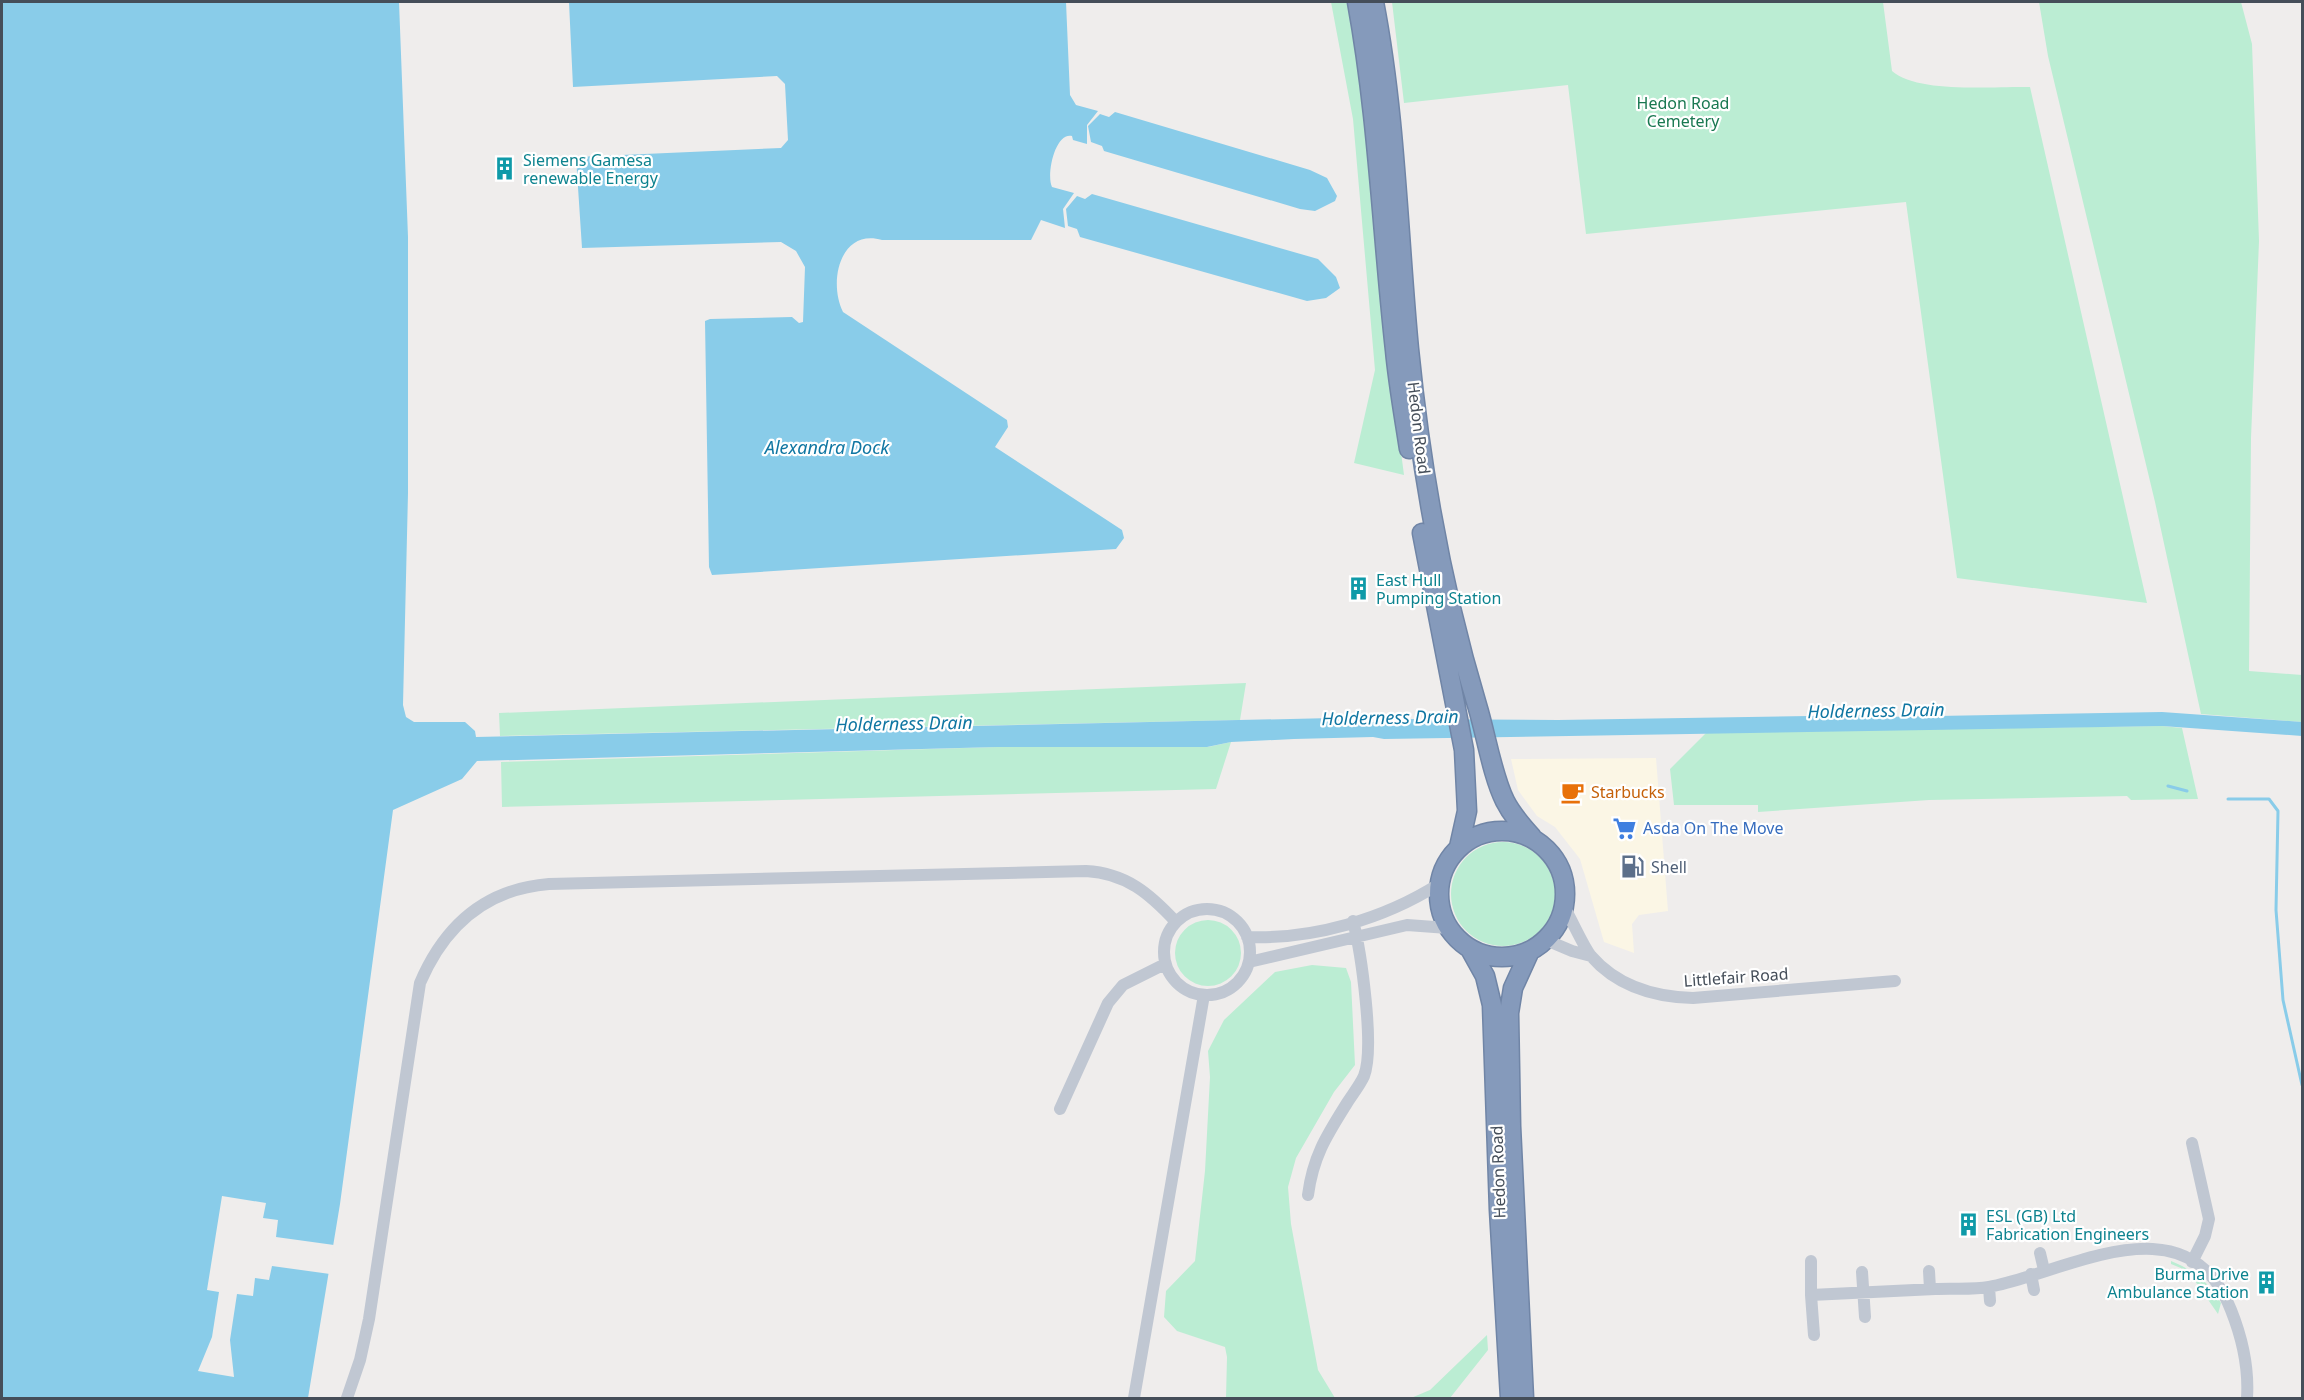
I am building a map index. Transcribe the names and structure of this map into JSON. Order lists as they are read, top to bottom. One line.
{"streets":{"highway":["Hedon Road"],"street":["Littlefair Road"]},"crossings":[["Hedon Road","Littlefair Road"]],"water":["Alexandra Dock","Holderness Drain"],"parks":["Hedon Road Cemetery"],"places":{"building":["Siemens Gamesa renewable Energy","East Hull Pumping Station","ESL (GB) Ltd Fabrication Engineers","Burma Drive Ambulance Station"],"cafe":["Starbucks"],"supermarket":["Asda On The Move"],"fuel station":["Shell"]}}
